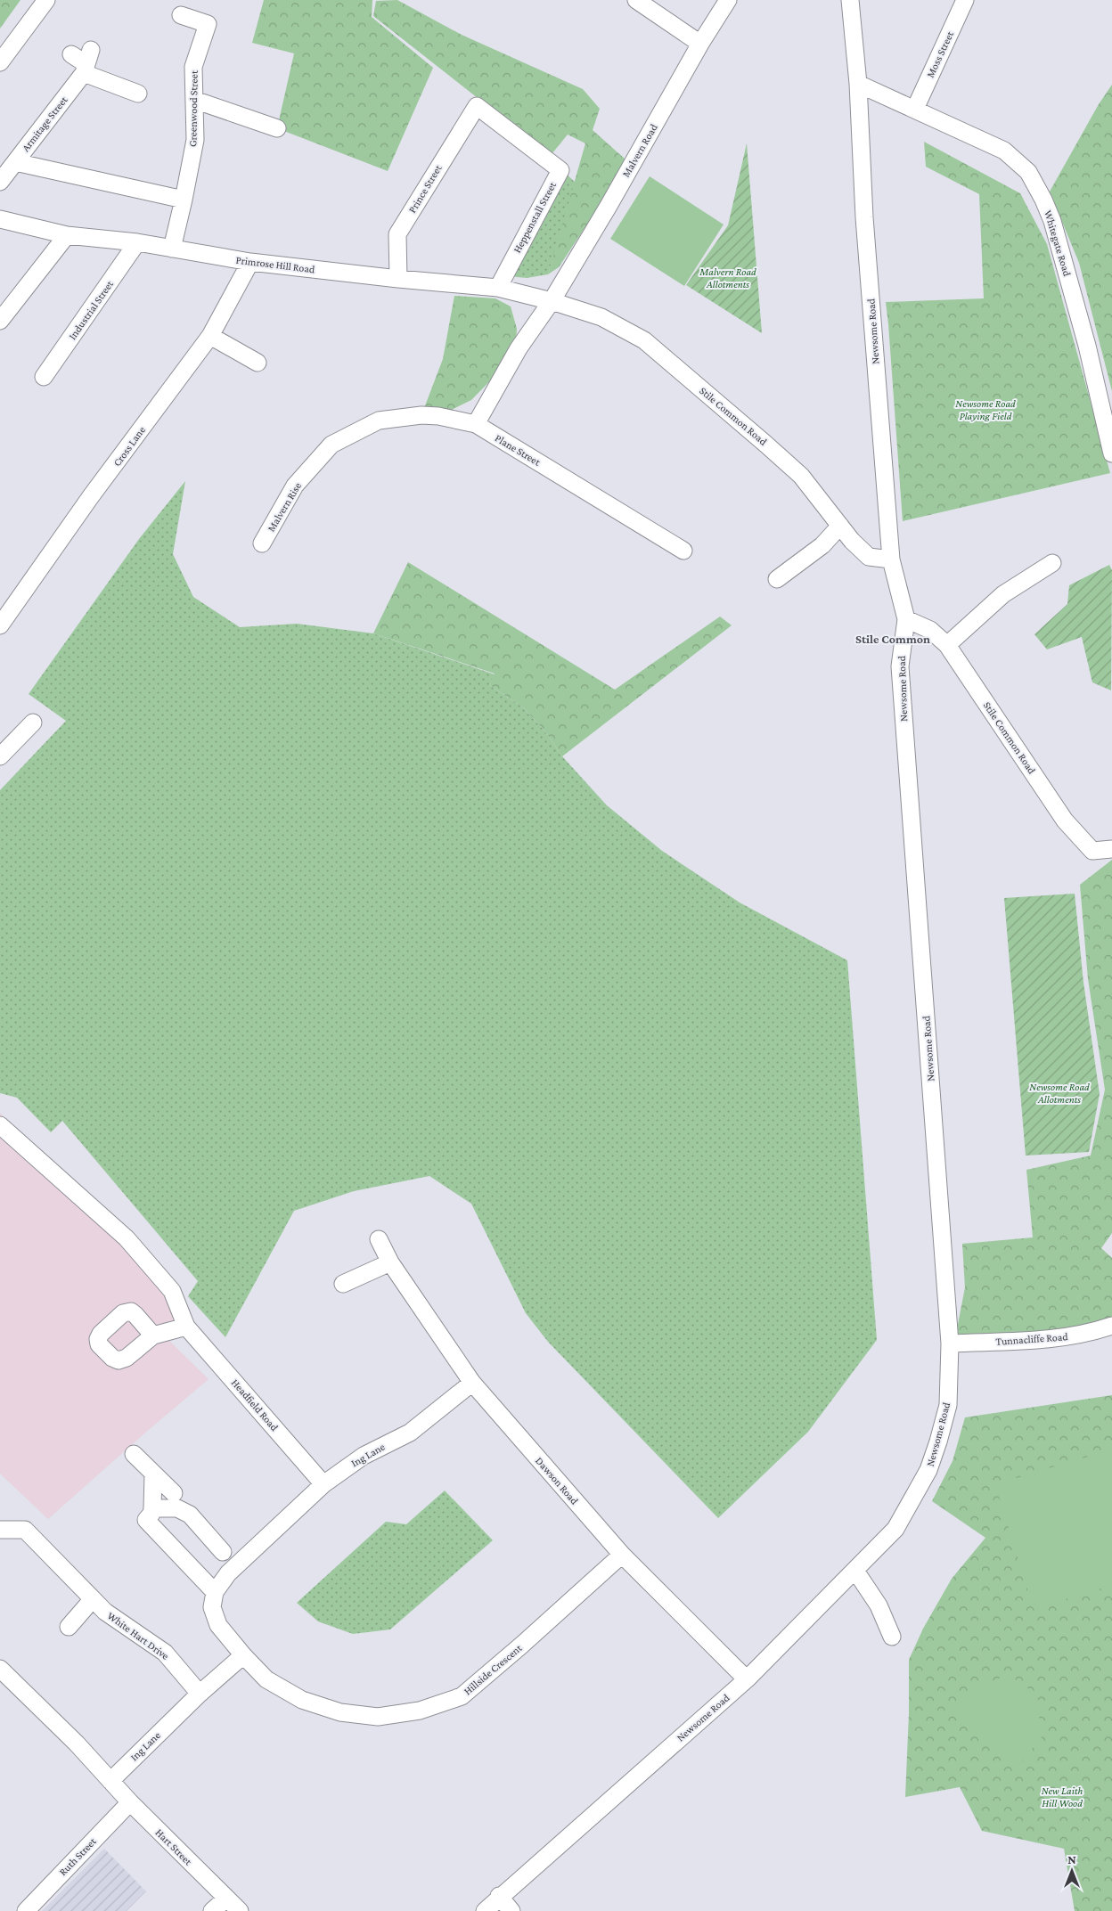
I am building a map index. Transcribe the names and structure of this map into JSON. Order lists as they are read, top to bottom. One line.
{"streets":{"street":["Moss Street","Greenwood Street","Armitage Street","Malvern Road","Prince Street","Heppenstall Street","Whitegate Road","Primrose Hill Road","Industrial Street","Newsome Road","Stile Common Road","Cross Lane","Plane Street","Malvern Rise","Tunnacliffe Road","Headfield Road","Ing Lane","Dawson Road","White Hart Drive","Hillside Crescent","Hart Street","Ruth Street"]},"crossings":[["Moss Street","Whitegate Road"],["Greenwood Street","Primrose Hill Road"],["Malvern Road","Primrose Hill Road"],["Malvern Road","Stile Common Road"],["Prince Street","Heppenstall Street"],["Prince Street","Primrose Hill Road"],["Heppenstall Street","Primrose Hill Road"],["Whitegate Road","Newsome Road"],["Primrose Hill Road","Industrial Street"],["Primrose Hill Road","Stile Common Road"],["Primrose Hill Road","Cross Lane"],["Newsome Road","Stile Common Road"],["Newsome Road","Tunnacliffe Road"],["Newsome Road","Dawson Road"],["Plane Street","Malvern Rise"],["Headfield Road","Ing Lane"],["Ing Lane","Dawson Road"],["Ing Lane","White Hart Drive"],["Ing Lane","Hillside Crescent"],["Ing Lane","Hart Street"],["Dawson Road","Hillside Crescent"],["Hart Street","Ruth Street"]],"districts":["Stile Common"],"parks":["Malvern Road Allotments","Newsome Road Playing Field","Newsome Road Allotments","New Laith Hill Wood"],"north":"top"}
